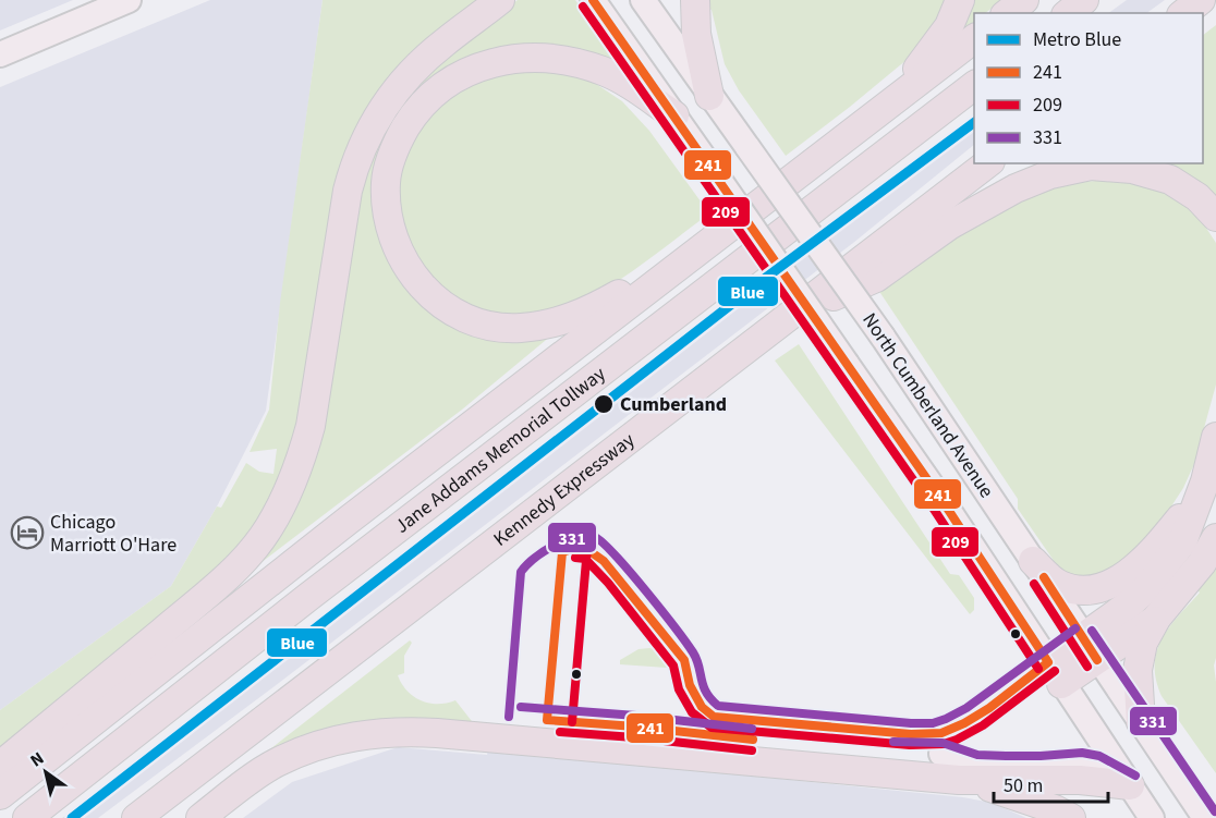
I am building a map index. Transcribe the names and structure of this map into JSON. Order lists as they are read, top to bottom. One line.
{"streets":{"highway":["Jane Addams Memorial Tollway","Kennedy Expressway"],"main road":["North Cumberland Avenue"]},"places":{"other":["Cumberland"],"hotel":["Chicago Marriott O'Hare"]},"lines":["transit line 241","transit line 209","metro line Blue","transit line 331"],"legend":["Metro Blue","241","209","331"],"scale_bar":"50 m","north":"top left"}
